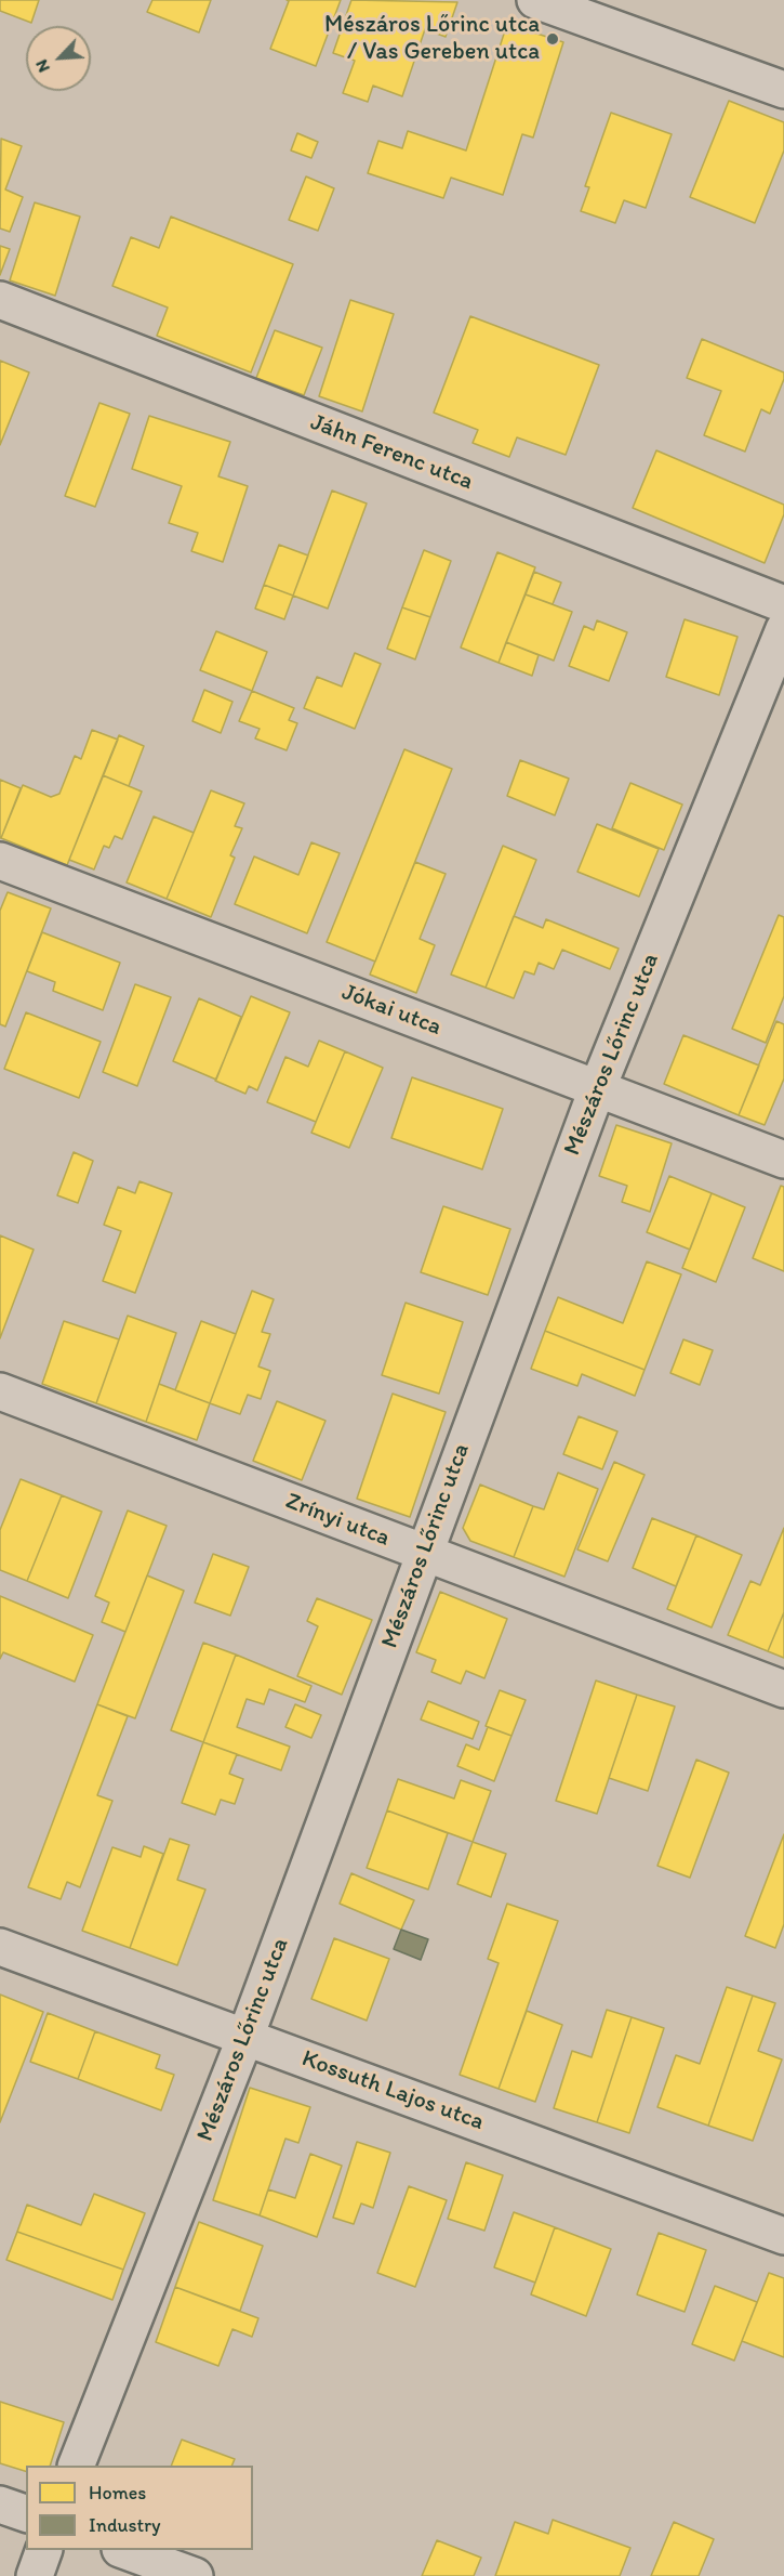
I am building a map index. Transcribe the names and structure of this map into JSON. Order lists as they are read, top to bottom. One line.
{"streets":{"street":["Jáhn Ferenc utca","Jókai utca","Mészáros Lőrinc utca","Zrínyi utca","Kossuth Lajos utca"]},"crossings":[["Jókai utca","Mészáros Lőrinc utca"],["Mészáros Lőrinc utca","Zrínyi utca"],["Mészáros Lőrinc utca","Kossuth Lajos utca"]],"places":["Mészáros Lőrinc utca / Vas Gereben utca"],"legend":["Homes","Industry"],"north":"bottom left"}
